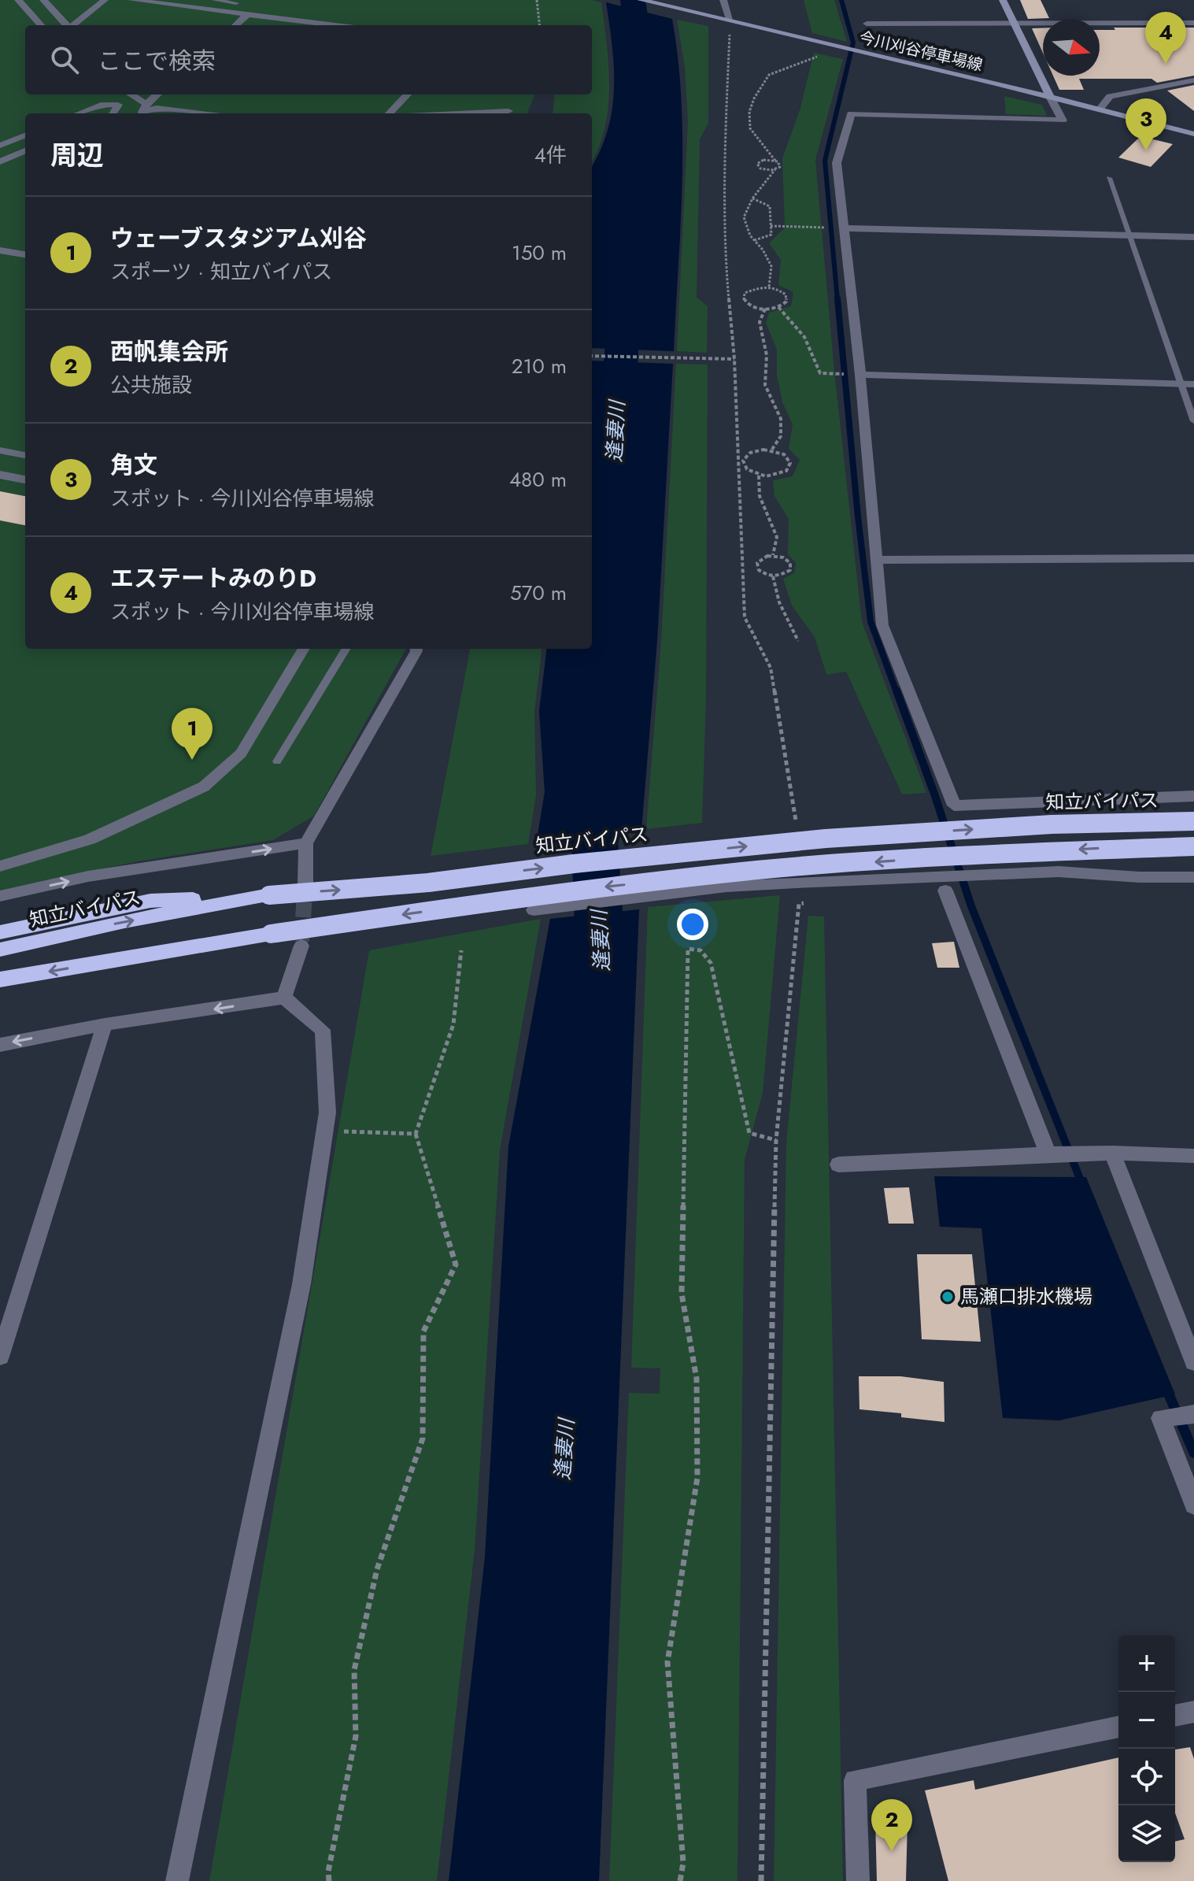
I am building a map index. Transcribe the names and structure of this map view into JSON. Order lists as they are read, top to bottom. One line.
{"streets":{"highway":["知立バイパス"],"main road":["今川刈谷停車場線"]},"water":["逢妻川"],"places":["馬瀬口排水機場"],"north":"right","page":{"pins":["4","3","1","2"],"search":"ここで検索","heading":["周辺","4件"],"list":[{"mark":"1","name":"ウェーブスタジアム刈谷","note":"スポーツ · 知立バイパス","value":"150 m"},{"mark":"2","name":"西帆集会所","note":"公共施設","value":"210 m"},{"mark":"3","name":"角文","note":"スポット · 今川刈谷停車場線","value":"480 m"},{"mark":"4","name":"エステートみのりD","note":"スポット · 今川刈谷停車場線","value":"570 m"}],"map_buttons":["+","−"]}}
